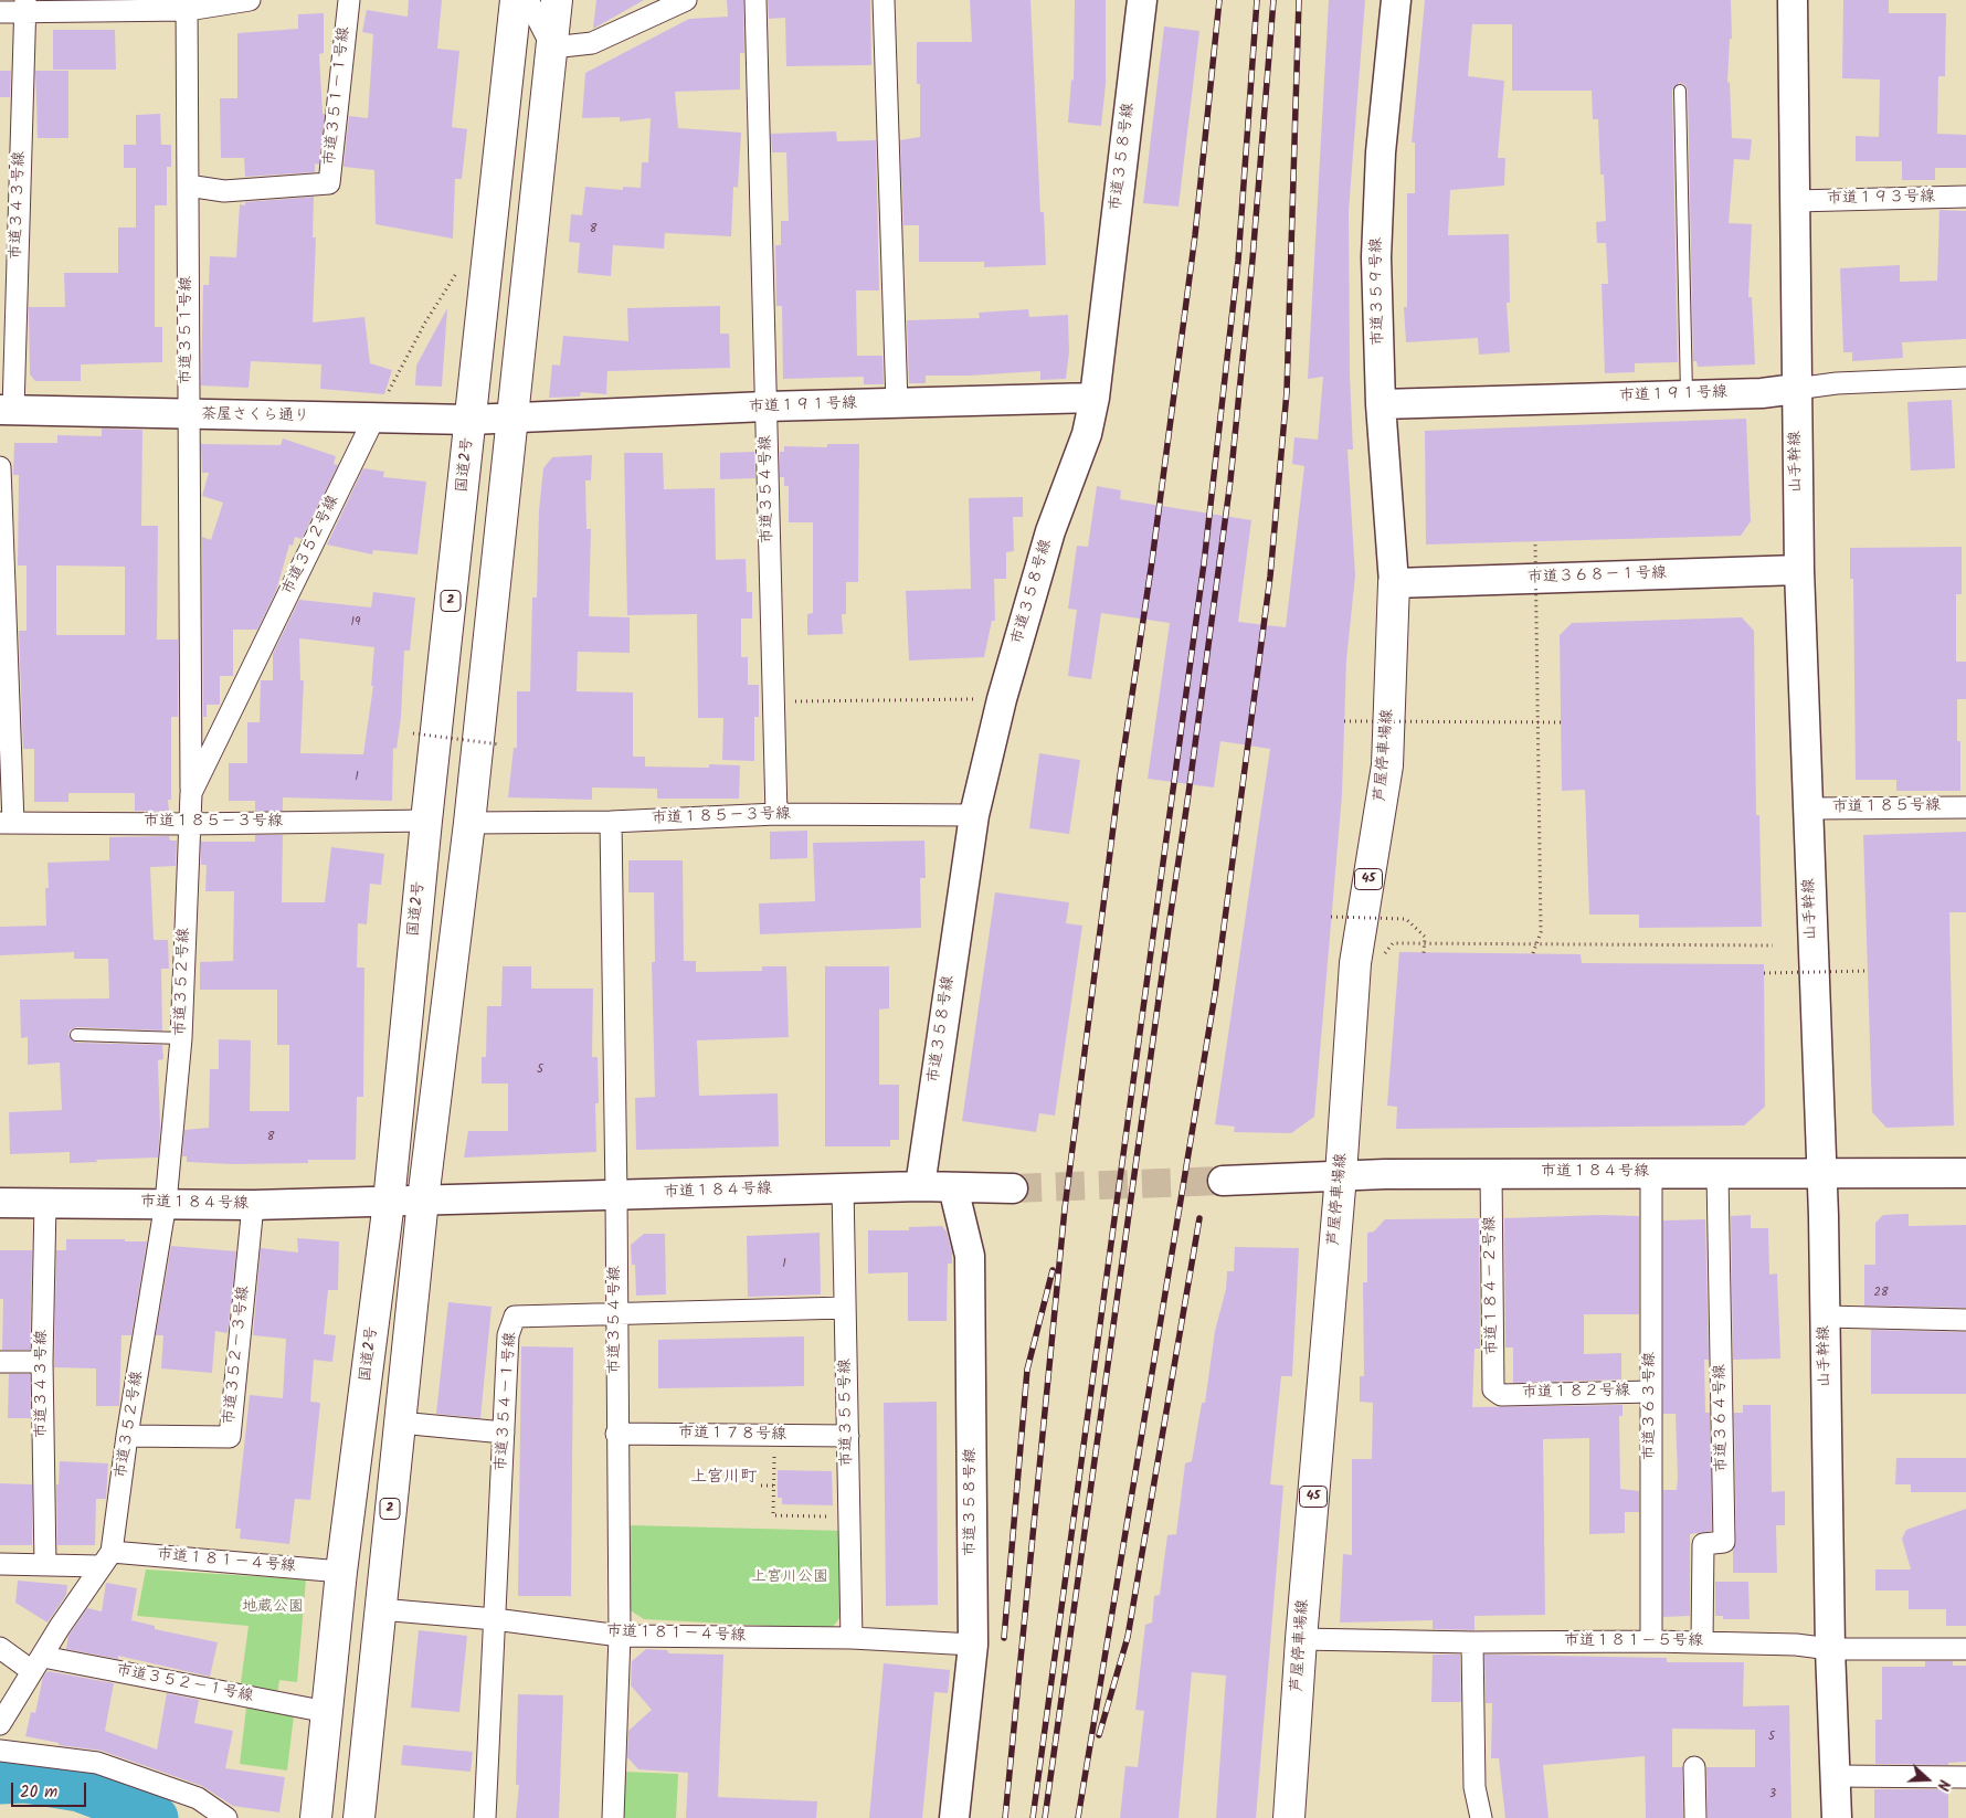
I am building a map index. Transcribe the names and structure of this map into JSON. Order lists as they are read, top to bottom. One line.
{"streets":{"main road":["国道2号","2","芦屋停車場線","45"],"street":["市道３５１－１号線","市道３５８号線","市道１９３号線","市道３４３号線","市道３５９号線","市道３５１号線","市道１９１号線","茶屋さくら通り","山手幹線","市道３５４号線","市道３５２号線","市道３６８－１号線","市道１８５号線","市道１８５－３号線","市道１８４号線","市道１８４－２号線","市道３５２－３号線","市道１８２号線","市道３５４－１号線","市道３６３号線","市道３５５号線","市道３６４号線","市道１７８号線","市道１８１－４号線","市道１８１－５号線","市道３５２－１号線"]},"crossings":[["市道３５１－１号線","市道３５１号線"],["市道３５８号線","市道１９１号線"],["市道３５８号線","市道１８５－３号線"],["市道３５８号線","市道１８４号線"],["市道３５８号線","市道１８１－４号線"],["市道１９３号線","山手幹線"],["市道３４３号線","茶屋さくら通り"],["市道３４３号線","市道１８４号線"],["市道３４３号線","市道１８１－４号線"],["市道３５９号線","市道１９１号線"],["市道３５９号線","市道３６８－１号線"],["市道３５９号線","芦屋停車場線"],["市道３５１号線","茶屋さくら通り"],["市道３５１号線","市道３５２号線"],["市道１９１号線","茶屋さくら通り"],["市道１９１号線","山手幹線"],["市道１９１号線","市道３５４号線"],["市道１９１号線","2"],["茶屋さくら通り","国道2号"],["茶屋さくら通り","市道３５２号線"],["茶屋さくら通り","2"],["山手幹線","市道３６８－１号線"],["山手幹線","市道１８５号線"],["山手幹線","市道１８４号線"],["山手幹線","市道１８１－５号線"],["国道2号","市道１８５－３号線"],["国道2号","市道１８４号線"],["国道2号","市道１８１－４号線"],["国道2号","市道３５２－１号線"],["市道３５４号線","市道１８５－３号線"],["市道３５４号線","市道１８４号線"],["市道３５４号線","市道３５４－１号線"],["市道３５４号線","市道１７８号線"],["市道３５４号線","市道１８１－４号線"],["市道３５２号線","市道１８５－３号線"],["市道３５２号線","市道１８４号線"],["市道３５２号線","市道３５２－３号線"],["市道３５２号線","市道１８１－４号線"],["市道３５２号線","市道３５２－１号線"],["市道３６８－１号線","芦屋停車場線"],["2","市道１８５－３号線"],["2","市道１８４号線"],["2","市道１８１－４号線"],["芦屋停車場線","市道１８４号線"],["芦屋停車場線","市道１８１－５号線"],["市道１８４号線","市道１８４－２号線"],["市道１８４号線","市道３５２－３号線"],["市道１８４号線","市道３６３号線"],["市道１８４号線","市道３５５号線"],["市道１８４号線","市道３６４号線"],["市道１８４－２号線","市道１８２号線"],["市道１８２号線","市道３６３号線"],["市道３５４－１号線","市道３５５号線"],["市道３５４－１号線","市道１８１－４号線"],["市道３６３号線","市道１８１－５号線"],["市道３５５号線","市道１７８号線"],["市道３５５号線","市道１８１－４号線"],["市道３６４号線","市道１８１－５号線"]],"districts":["上宮川町"],"parks":["上宮川公園","地蔵公園"],"house_numbers":["8","19","1","5","8","1","28","5","3"],"scale_bar":"20 m","north":"right"}
